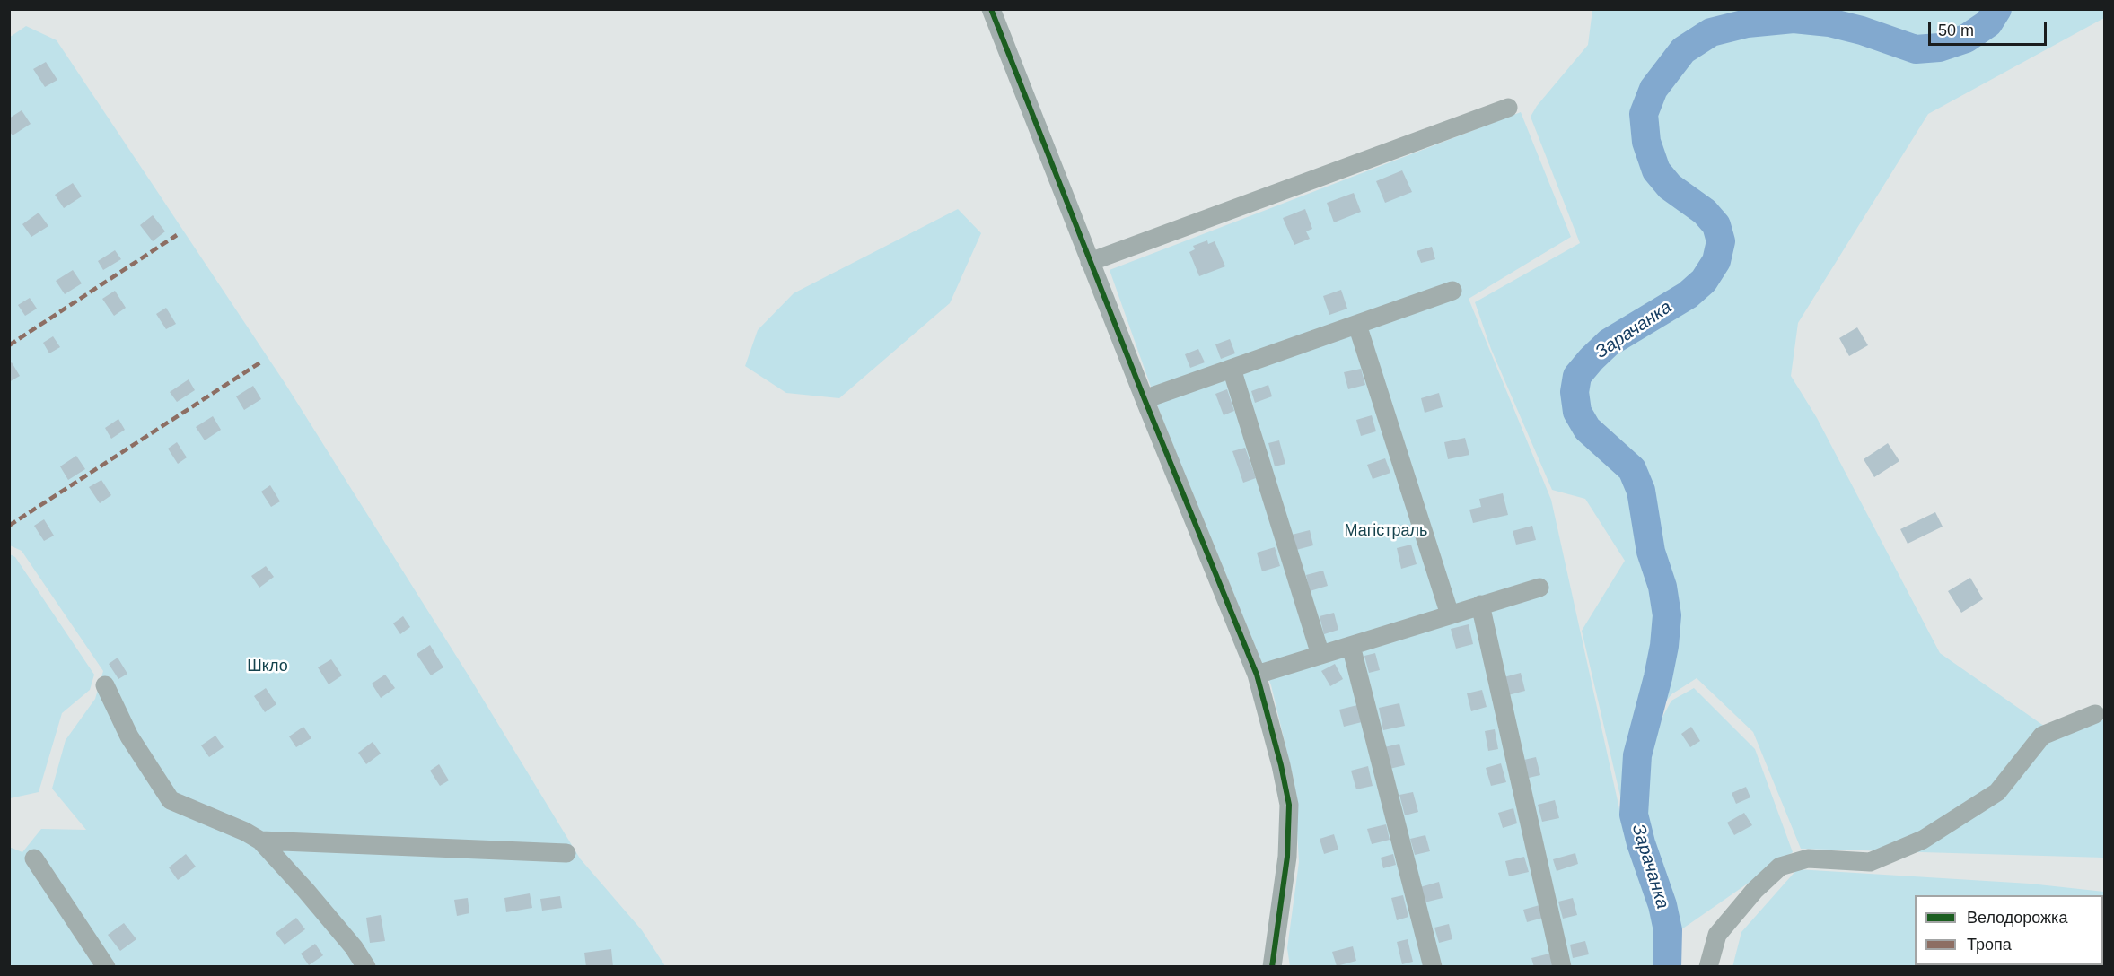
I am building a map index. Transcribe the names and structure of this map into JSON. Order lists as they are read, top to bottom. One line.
{"water":["Зарачанка"],"parks":["Магістраль","Шкло"],"legend":["Велодорожка","Тропа"],"scale_bar":"50 m"}
